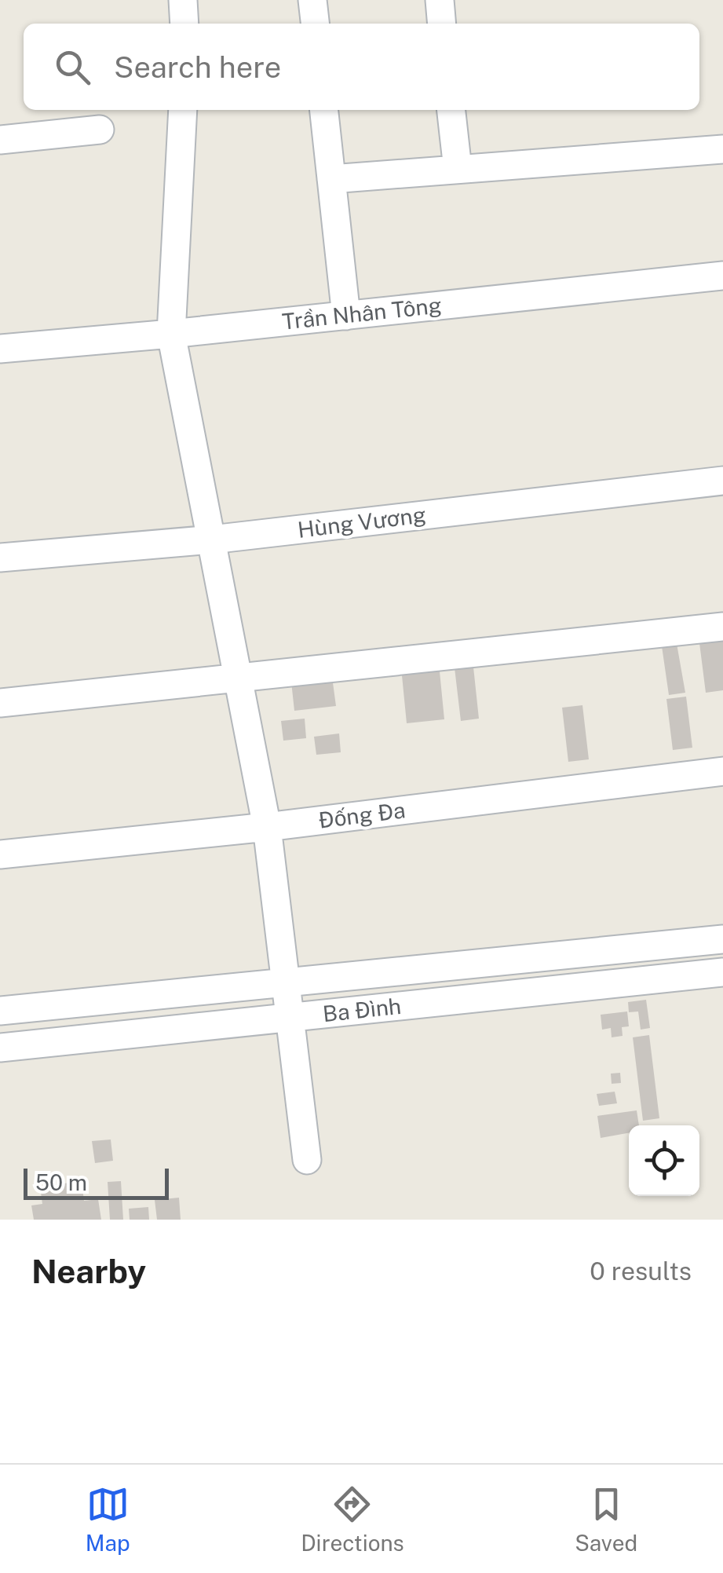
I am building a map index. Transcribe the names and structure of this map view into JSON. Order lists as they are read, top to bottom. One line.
{"streets":{"street":["Trần Nhân Tông","Hùng Vương","Đống Đa","Ba Đình"]},"scale_bar":"50 m","page":{"search":"Search here","scale":"50 m","heading":["Nearby","0 results"],"nav":["Map","Directions","Saved"]}}
